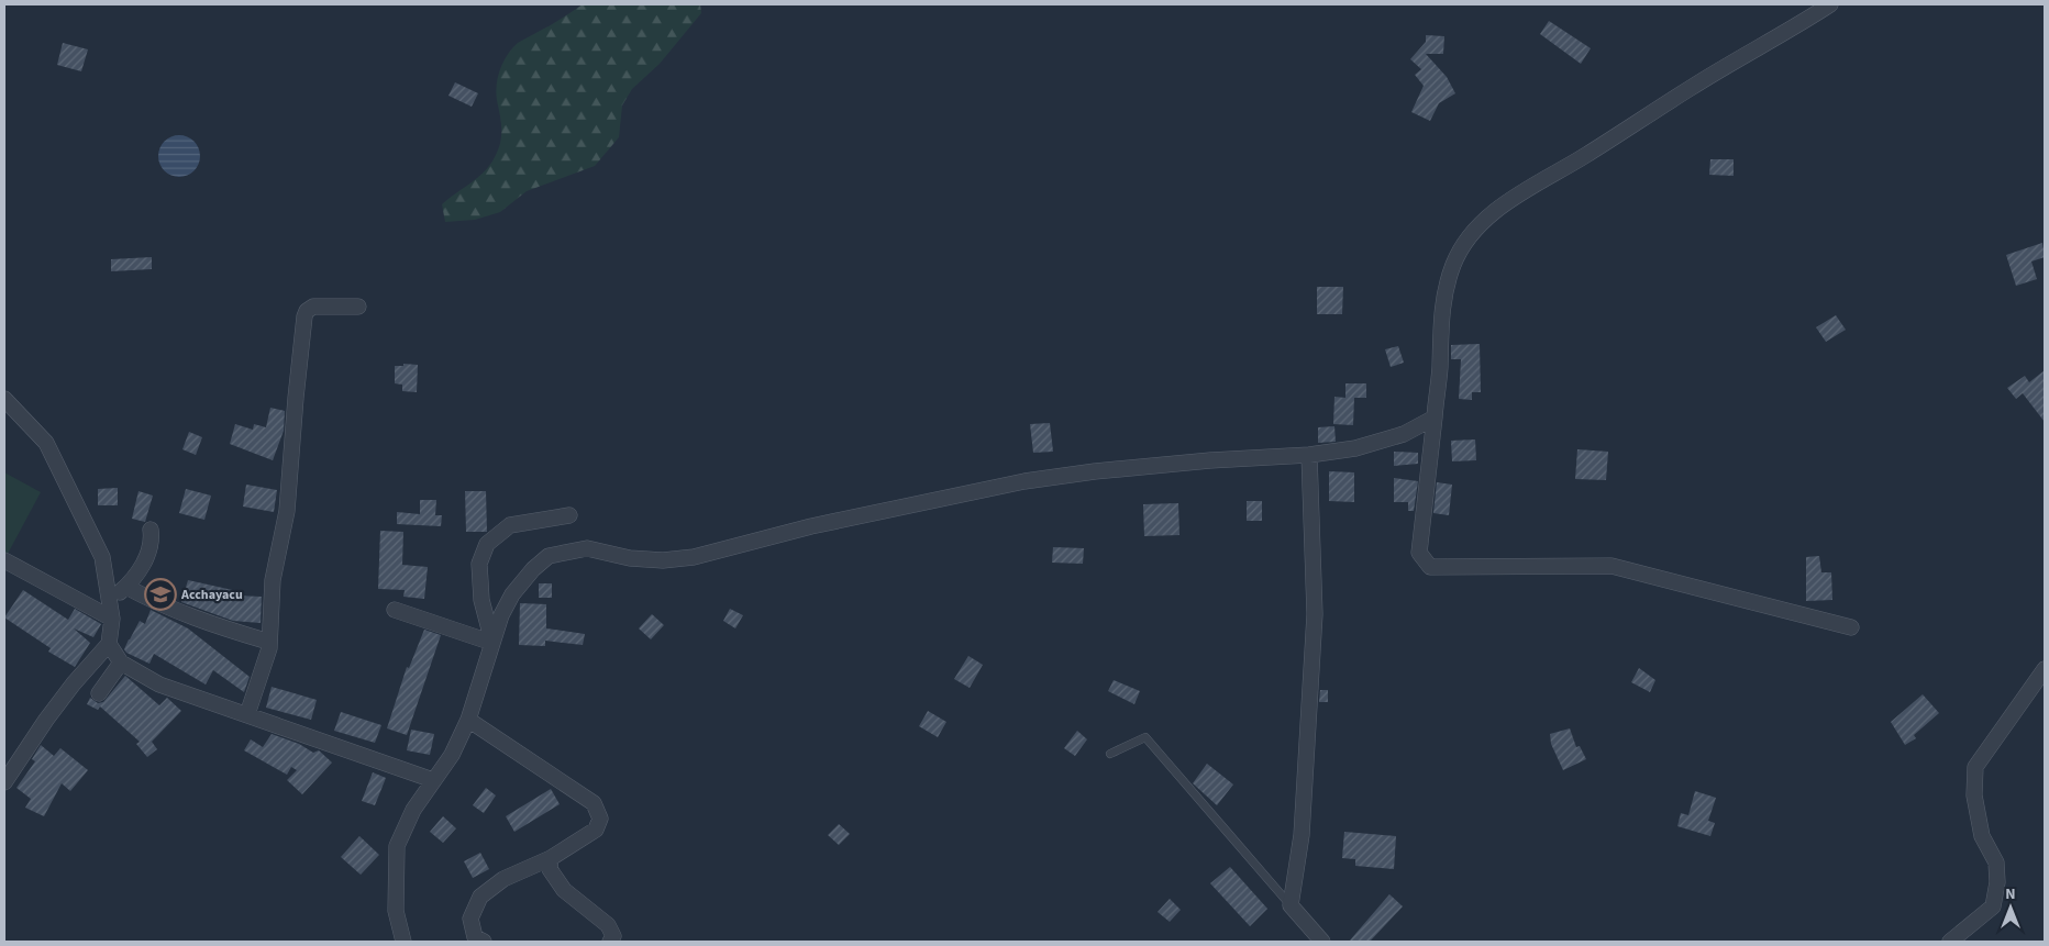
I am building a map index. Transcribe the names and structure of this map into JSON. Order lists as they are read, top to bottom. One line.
{"places":{"school or university":["Acchayacu"]},"north":"top"}
